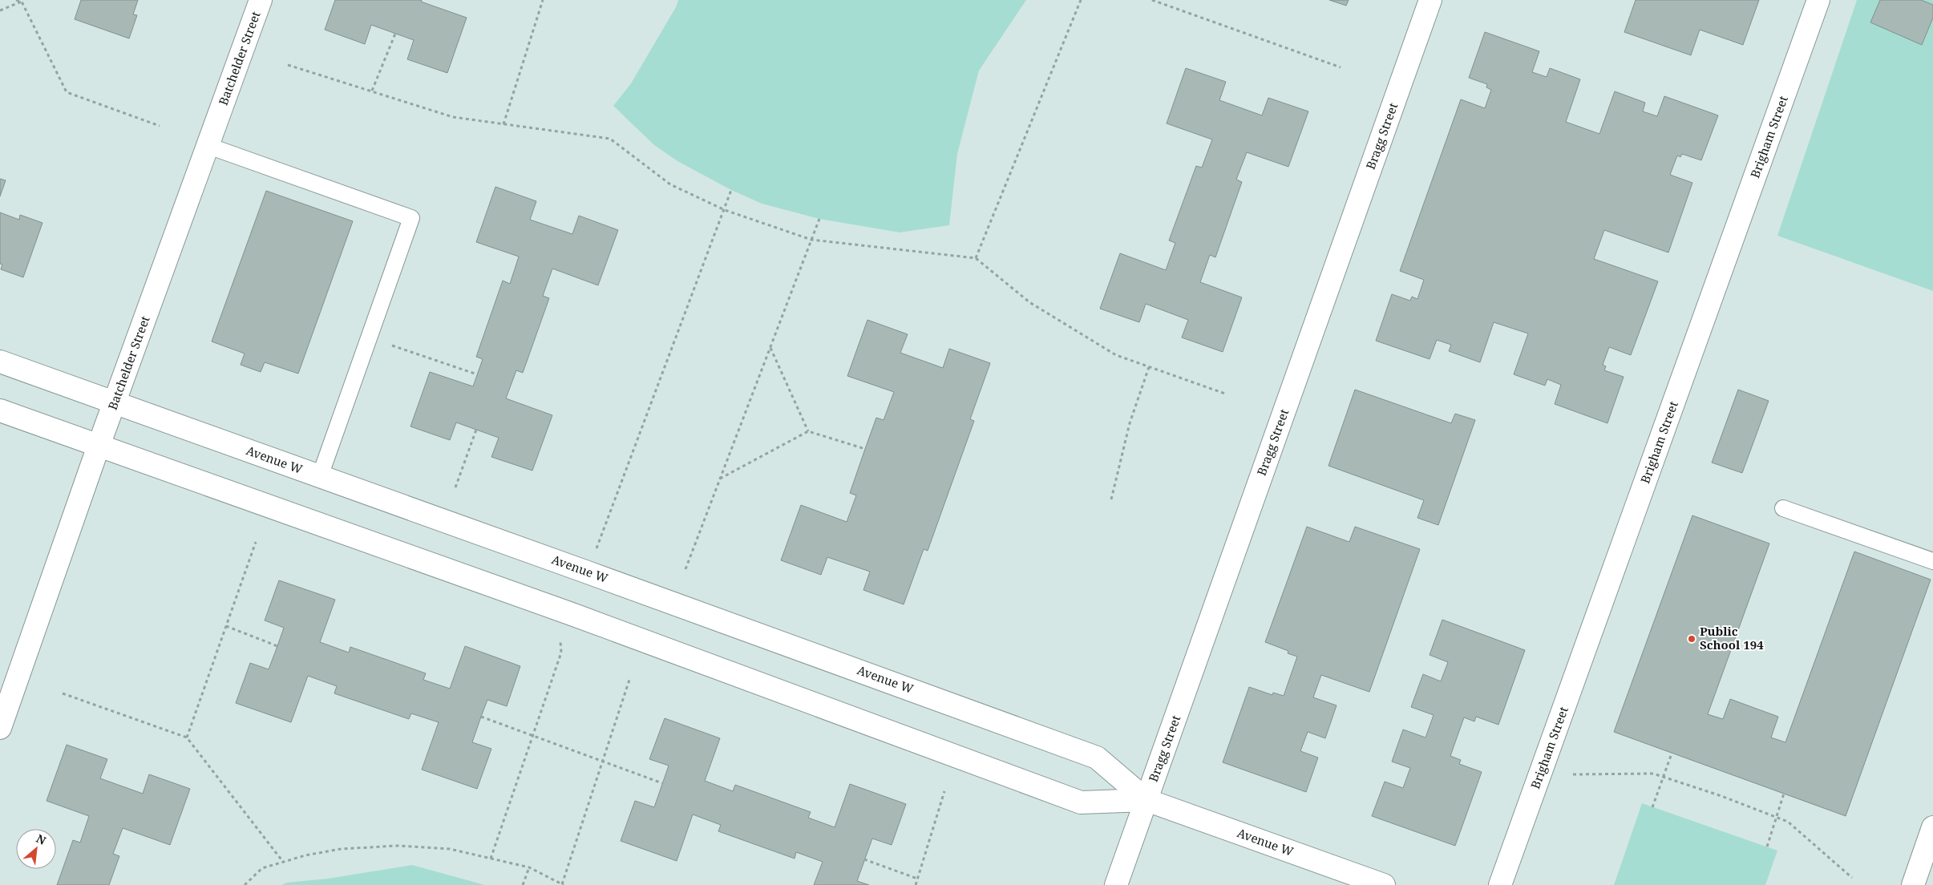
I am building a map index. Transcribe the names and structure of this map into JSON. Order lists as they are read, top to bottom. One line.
{"streets":{"street":["Batchelder Street","Bragg Street","Brigham Street","Avenue W"]},"crossings":[["Batchelder Street","Avenue W"],["Bragg Street","Avenue W"]],"places":["Public School 194"],"north":"top right"}
